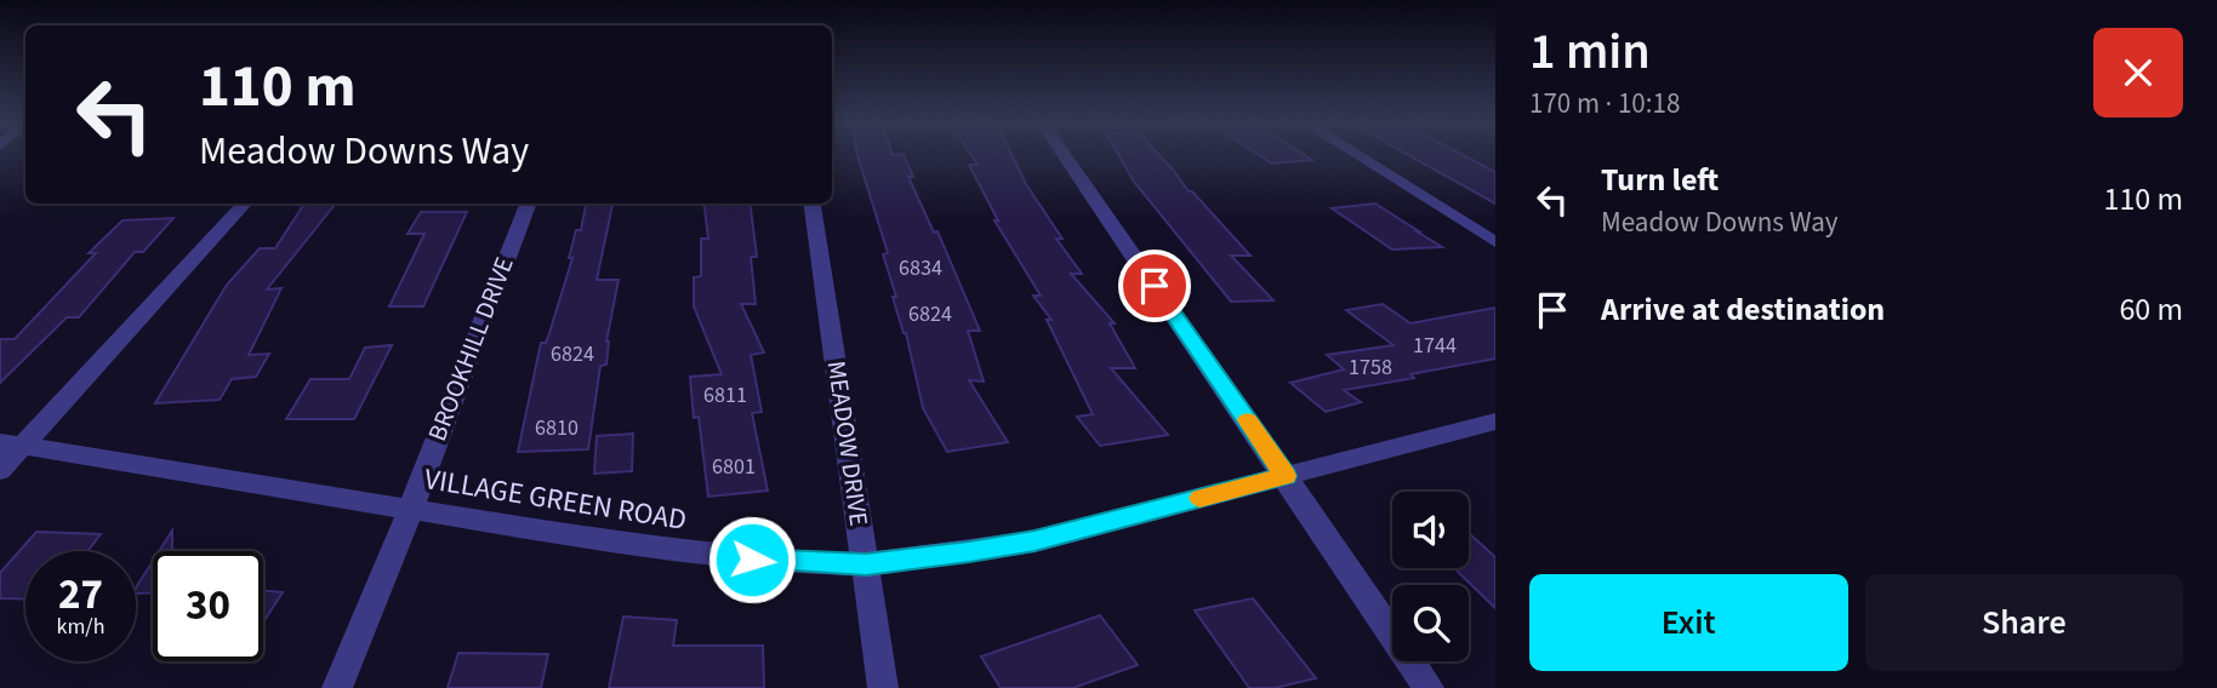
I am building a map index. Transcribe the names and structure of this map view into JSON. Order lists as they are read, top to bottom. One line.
{"streets":{"street":["BROOKHILL DRIVE","MEADOW DRIVE","VILLAGE GREEN ROAD"]},"crossings":[["BROOKHILL DRIVE","VILLAGE GREEN ROAD"],["MEADOW DRIVE","VILLAGE GREEN ROAD"]],"house_numbers":["6834","6824","1744","6824","1758","6811","6810","6801"],"page":{"heading":["1 min","170 m · 10:18"],"turn":["110 m","Meadow Downs Way"],"list":[{"name":"Turn left","note":"Meadow Downs Way","value":"110 m"},{"name":"Arrive at destination","value":"60 m"}],"speed":"27 km/h","limit":"30","buttons":["Exit","Share"]}}
